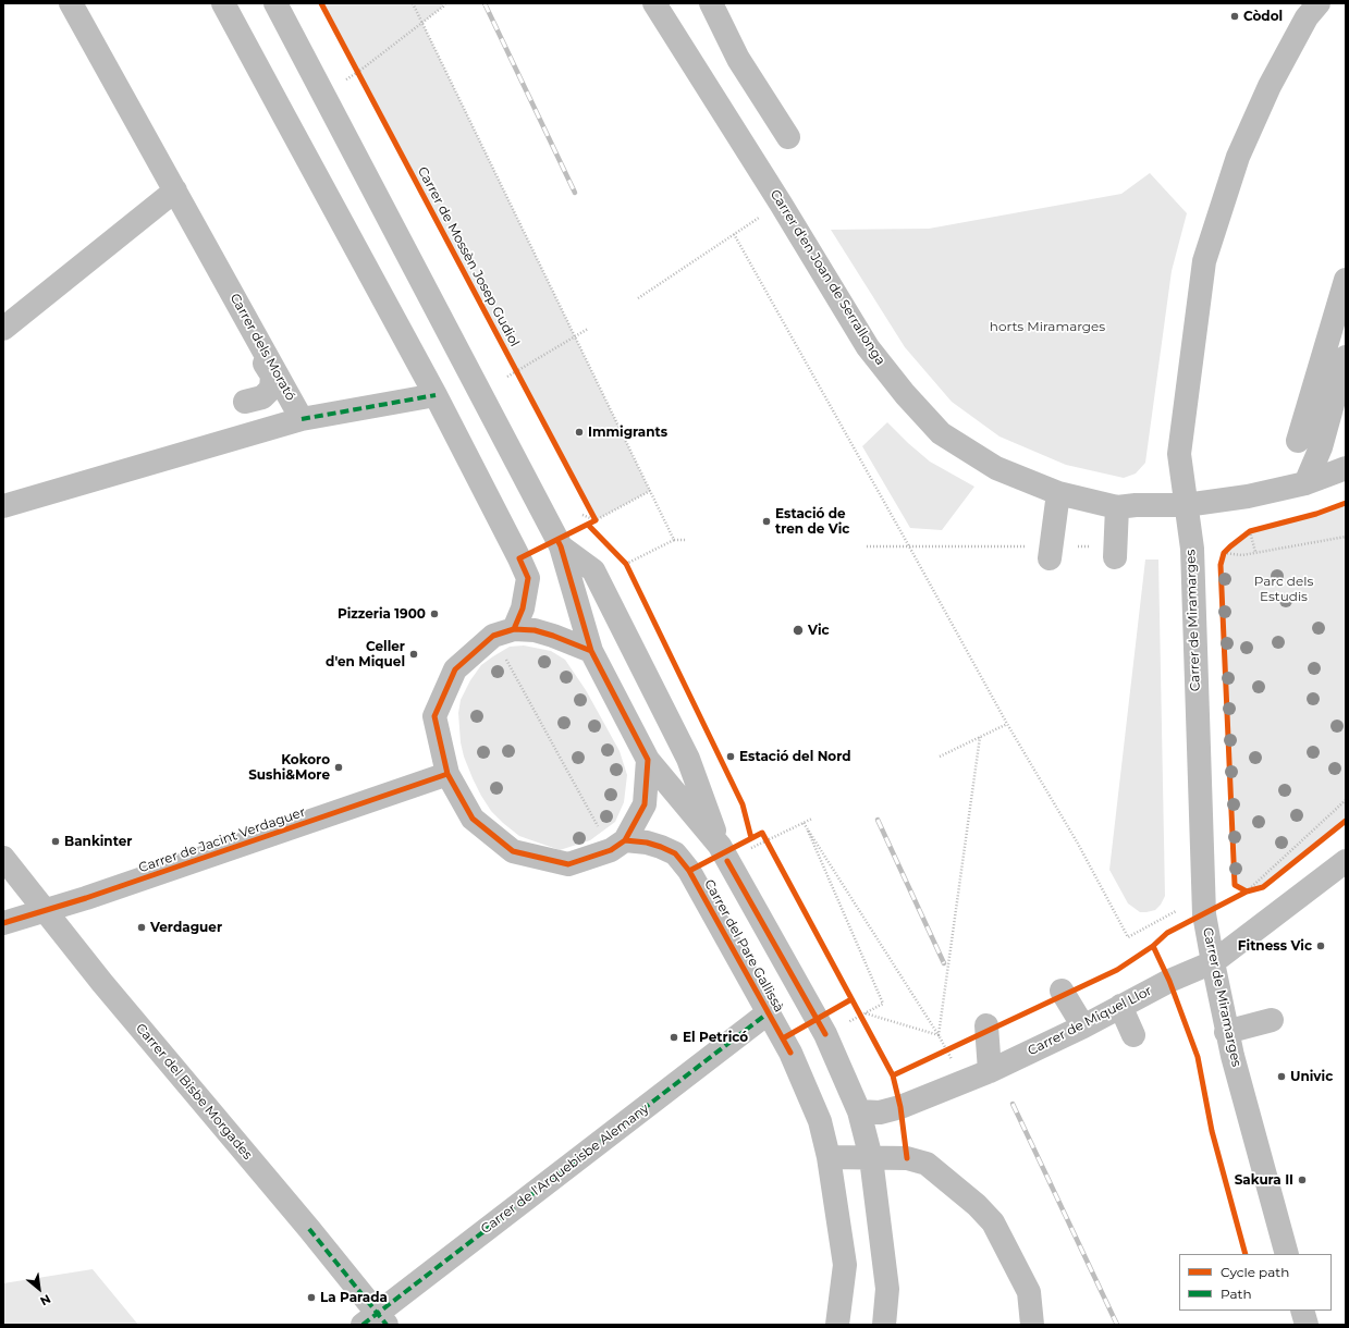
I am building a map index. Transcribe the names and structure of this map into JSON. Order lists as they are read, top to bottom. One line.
{"streets":{"street":["Carrer d'en Joan de Serrallonga","Carrer dels Morató","Carrer de Miramarges","Carrer de Jacint Verdaguer","Carrer del Pare Gallissà","Carrer de Miquel Llor","Carrer del Bisbe Morgades","Carrer de l'Arquebisbe Alemany"],"cycle path":["Carrer de Mossèn Josep Gudiol"]},"crossings":[["Carrer d'en Joan de Serrallonga","Carrer de Miramarges"],["Carrer de Miramarges","Carrer de Miquel Llor"],["Carrer de Jacint Verdaguer","Carrer del Bisbe Morgades"],["Carrer del Pare Gallissà","Carrer de Miquel Llor"],["Carrer del Pare Gallissà","Carrer de l'Arquebisbe Alemany"],["Carrer del Bisbe Morgades","Carrer de l'Arquebisbe Alemany"]],"parks":["horts Miramarges","Parc dels Estudis"],"places":["Còdol","Immigrants","Estació de tren de Vic","Pizzeria 1900","Vic","Celler d'en Miquel","Estació del Nord","Kokoro Sushi&More","Bankinter","Verdaguer","Fitness Vic","El Petricó","Univic","Sakura II","La Parada"],"legend":["Cycle path","Path"],"north":"bottom right"}
